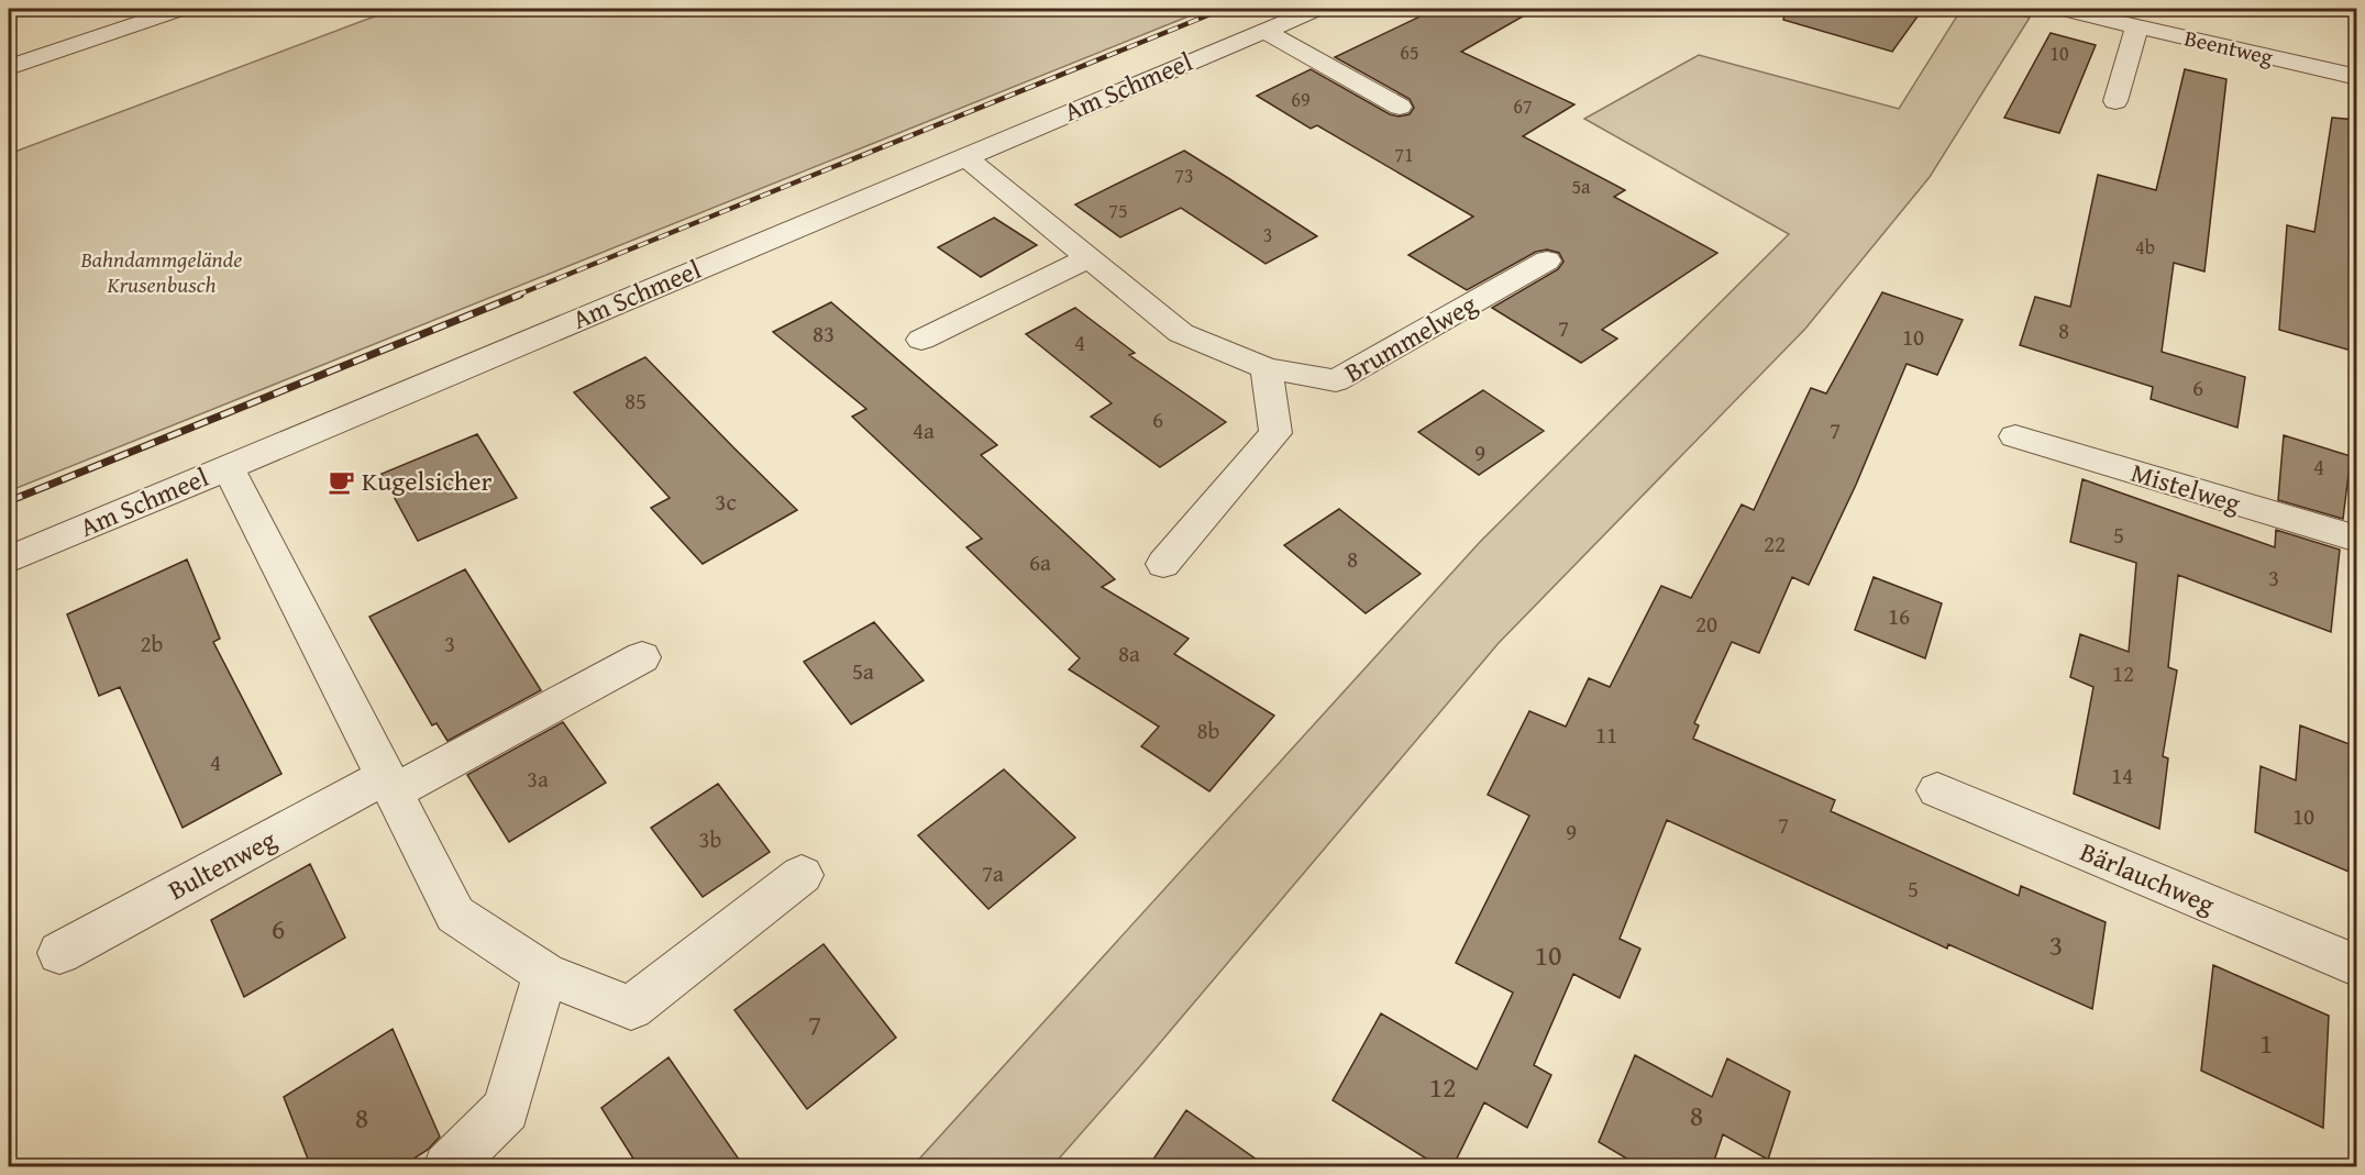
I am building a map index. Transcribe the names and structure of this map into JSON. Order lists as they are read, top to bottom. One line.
{"streets":{"street":["Beentweg","Am Schmeel","Brummelweg","Mistelweg","Bultenweg","Bärlauchweg"]},"crossings":[["Am Schmeel","Brummelweg"]],"parks":["Bahndammgelände Krusenbusch"],"places":{"cafe":["Kugelsicher"]},"house_numbers":["65","10","69","67","71","73","5a","75","3","4b","7","8","83","10","4","6","85","6","4a","7","9","4","3c","5","22","8","6a","3","16","20","2b","3","8a","5a","12","8b","11","4","14","3a","10","7","9","3b","7a","5","6","3","10","7","1","12","8","8"]}
